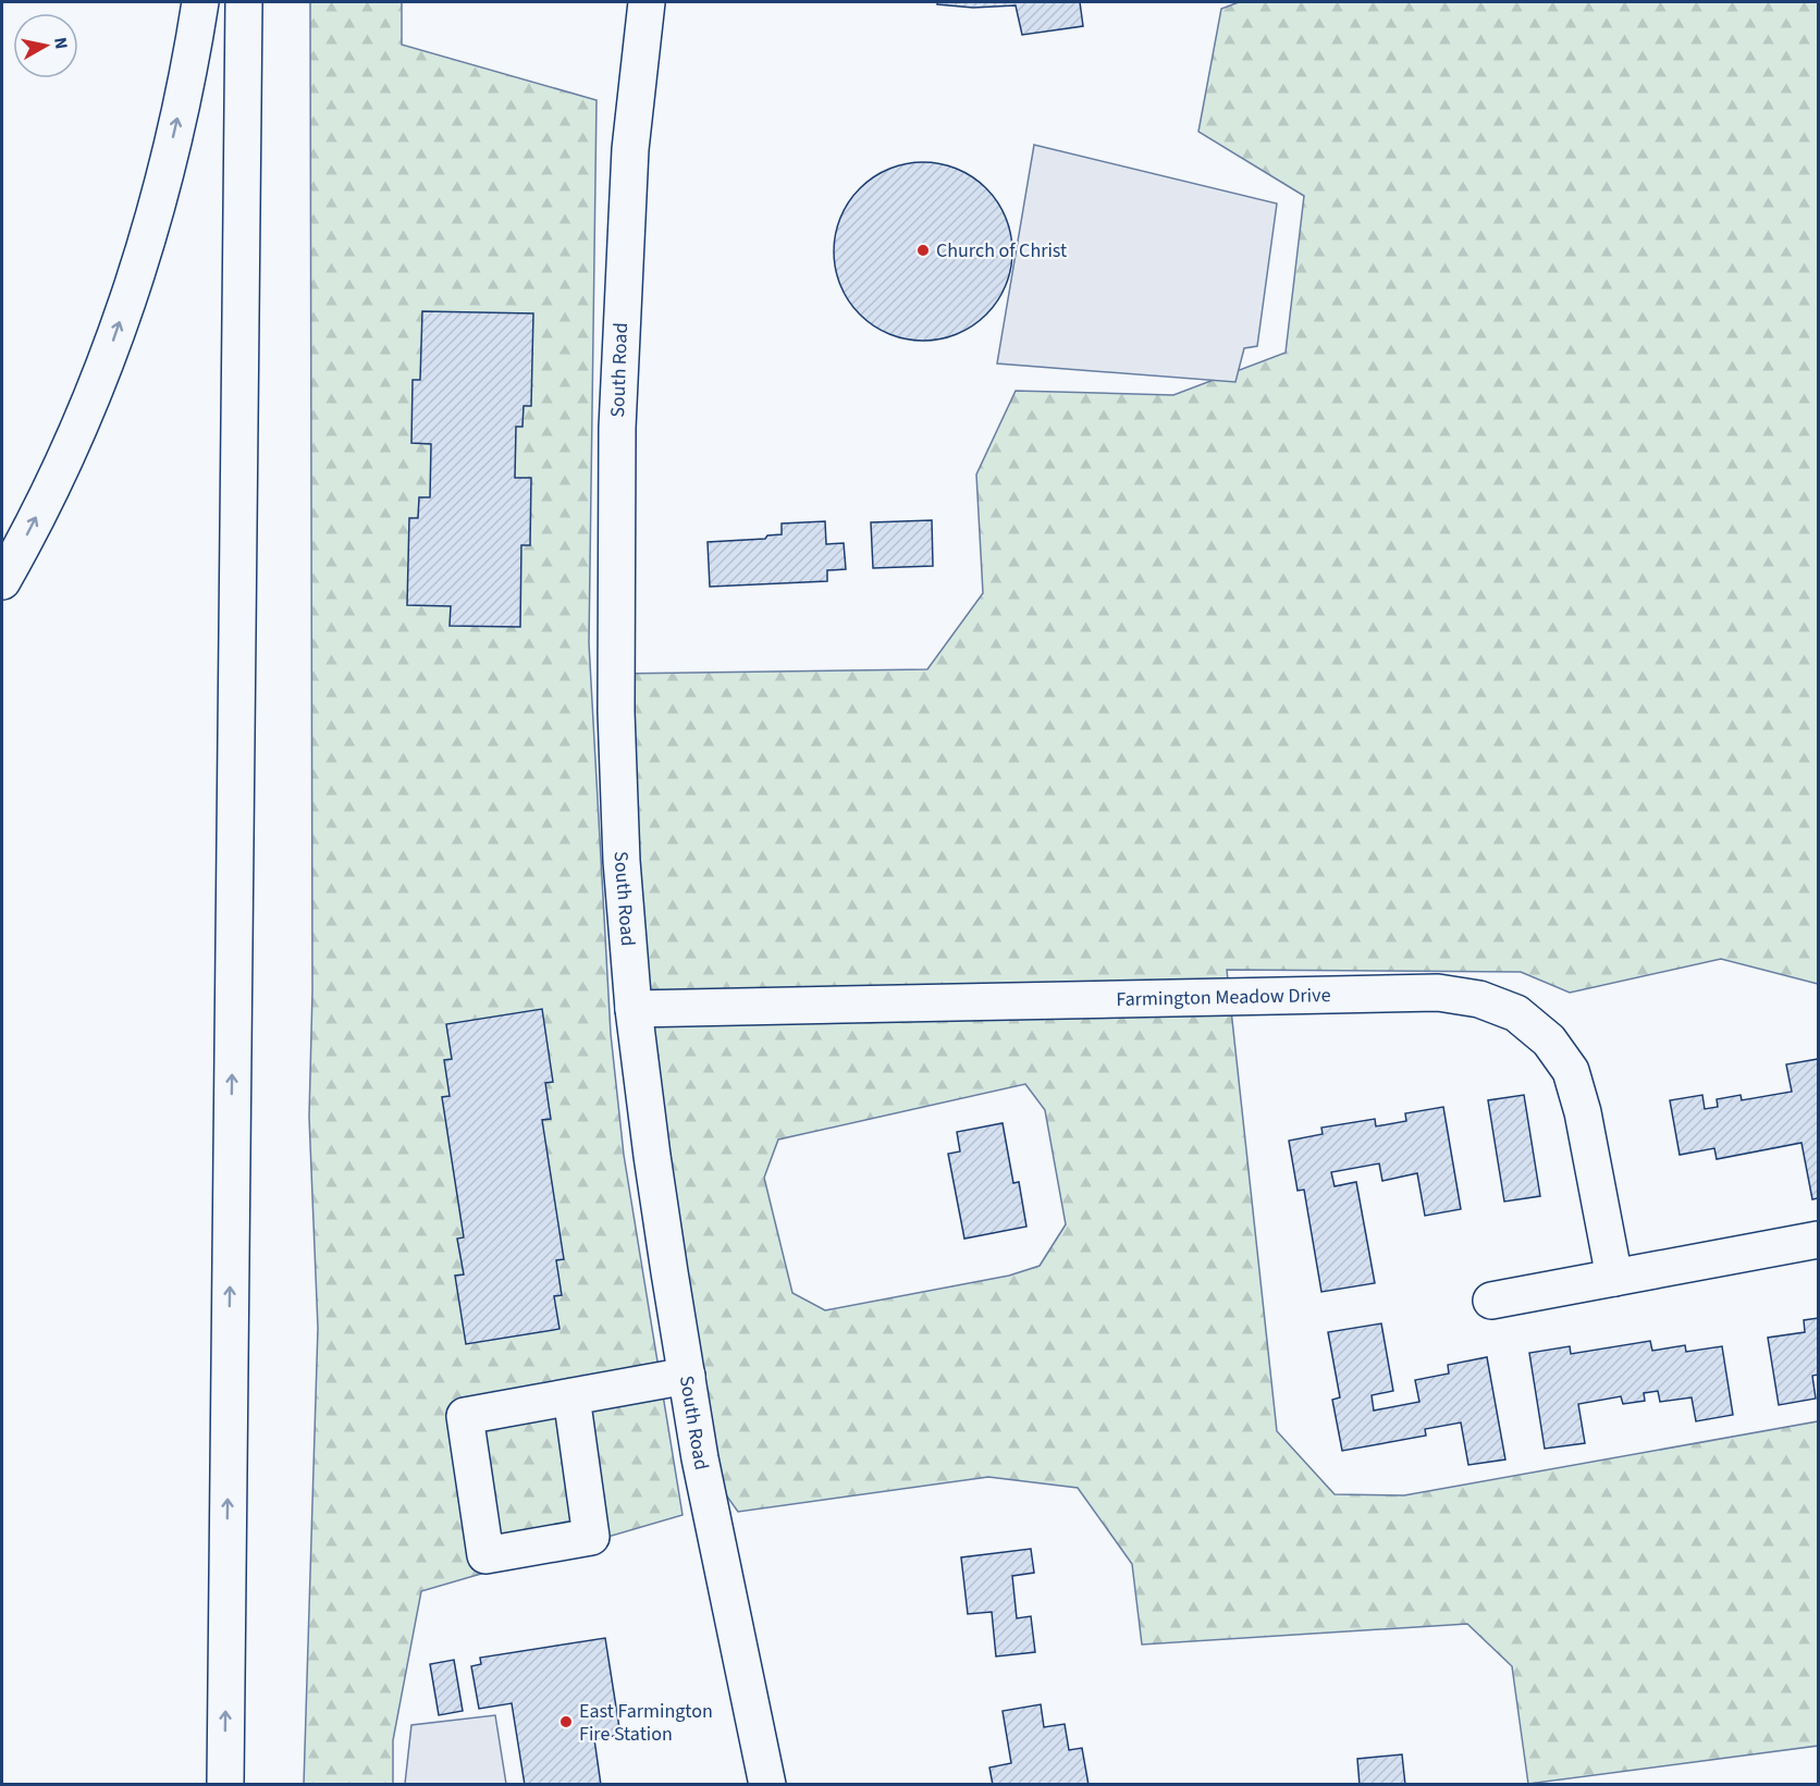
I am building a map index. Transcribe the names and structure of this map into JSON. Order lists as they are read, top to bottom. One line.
{"streets":{"main road":["South Road","Farmington Meadow Drive"]},"crossings":[["South Road","Farmington Meadow Drive"]],"places":["Church of Christ","East Farmington Fire Station"],"north":"right"}
